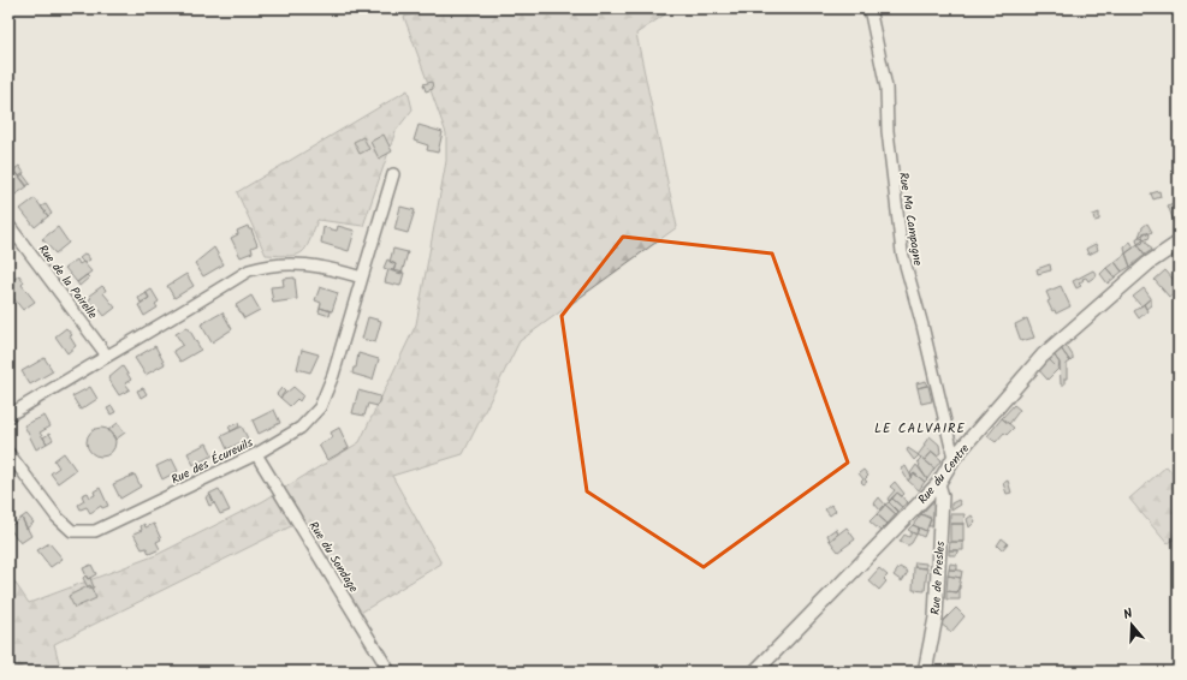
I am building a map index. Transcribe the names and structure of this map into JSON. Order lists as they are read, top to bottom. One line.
{"streets":{"street":["Rue Ma Campagne","Rue de la Pairelle","Rue des Écureuils","Rue du Centre","Rue du Sondage","Rue de Presles"]},"crossings":[["Rue Ma Campagne","Rue du Centre"],["Rue des Écureuils","Rue du Sondage"],["Rue du Centre","Rue de Presles"]],"districts":["LE CALVAIRE"],"north":"top"}
